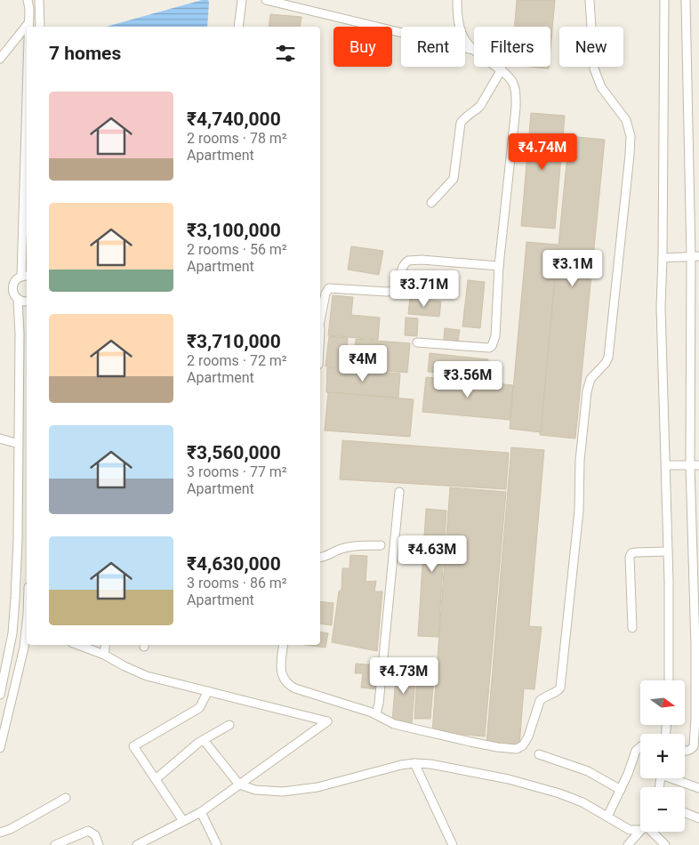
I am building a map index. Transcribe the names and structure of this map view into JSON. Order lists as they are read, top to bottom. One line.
{"north":"right","page":{"chip":["Buy","Rent","Filters","New"],"heading":"7 homes","list":[{"name":"₹4,740,000","note":"2 rooms · 78 m² · Apartment"},{"name":"₹3,100,000","note":"2 rooms · 56 m² · Apartment"},{"name":"₹3,710,000","note":"2 rooms · 72 m² · Apartment"},{"name":"₹3,560,000","note":"3 rooms · 77 m² · Apartment"},{"name":"₹4,630,000","note":"3 rooms · 86 m² · Apartment"}],"price":["₹4.74M","₹3.1M","₹3.71M","₹4M","₹3.56M","₹4.63M","₹4.73M"],"map_buttons":["+","−"]}}
